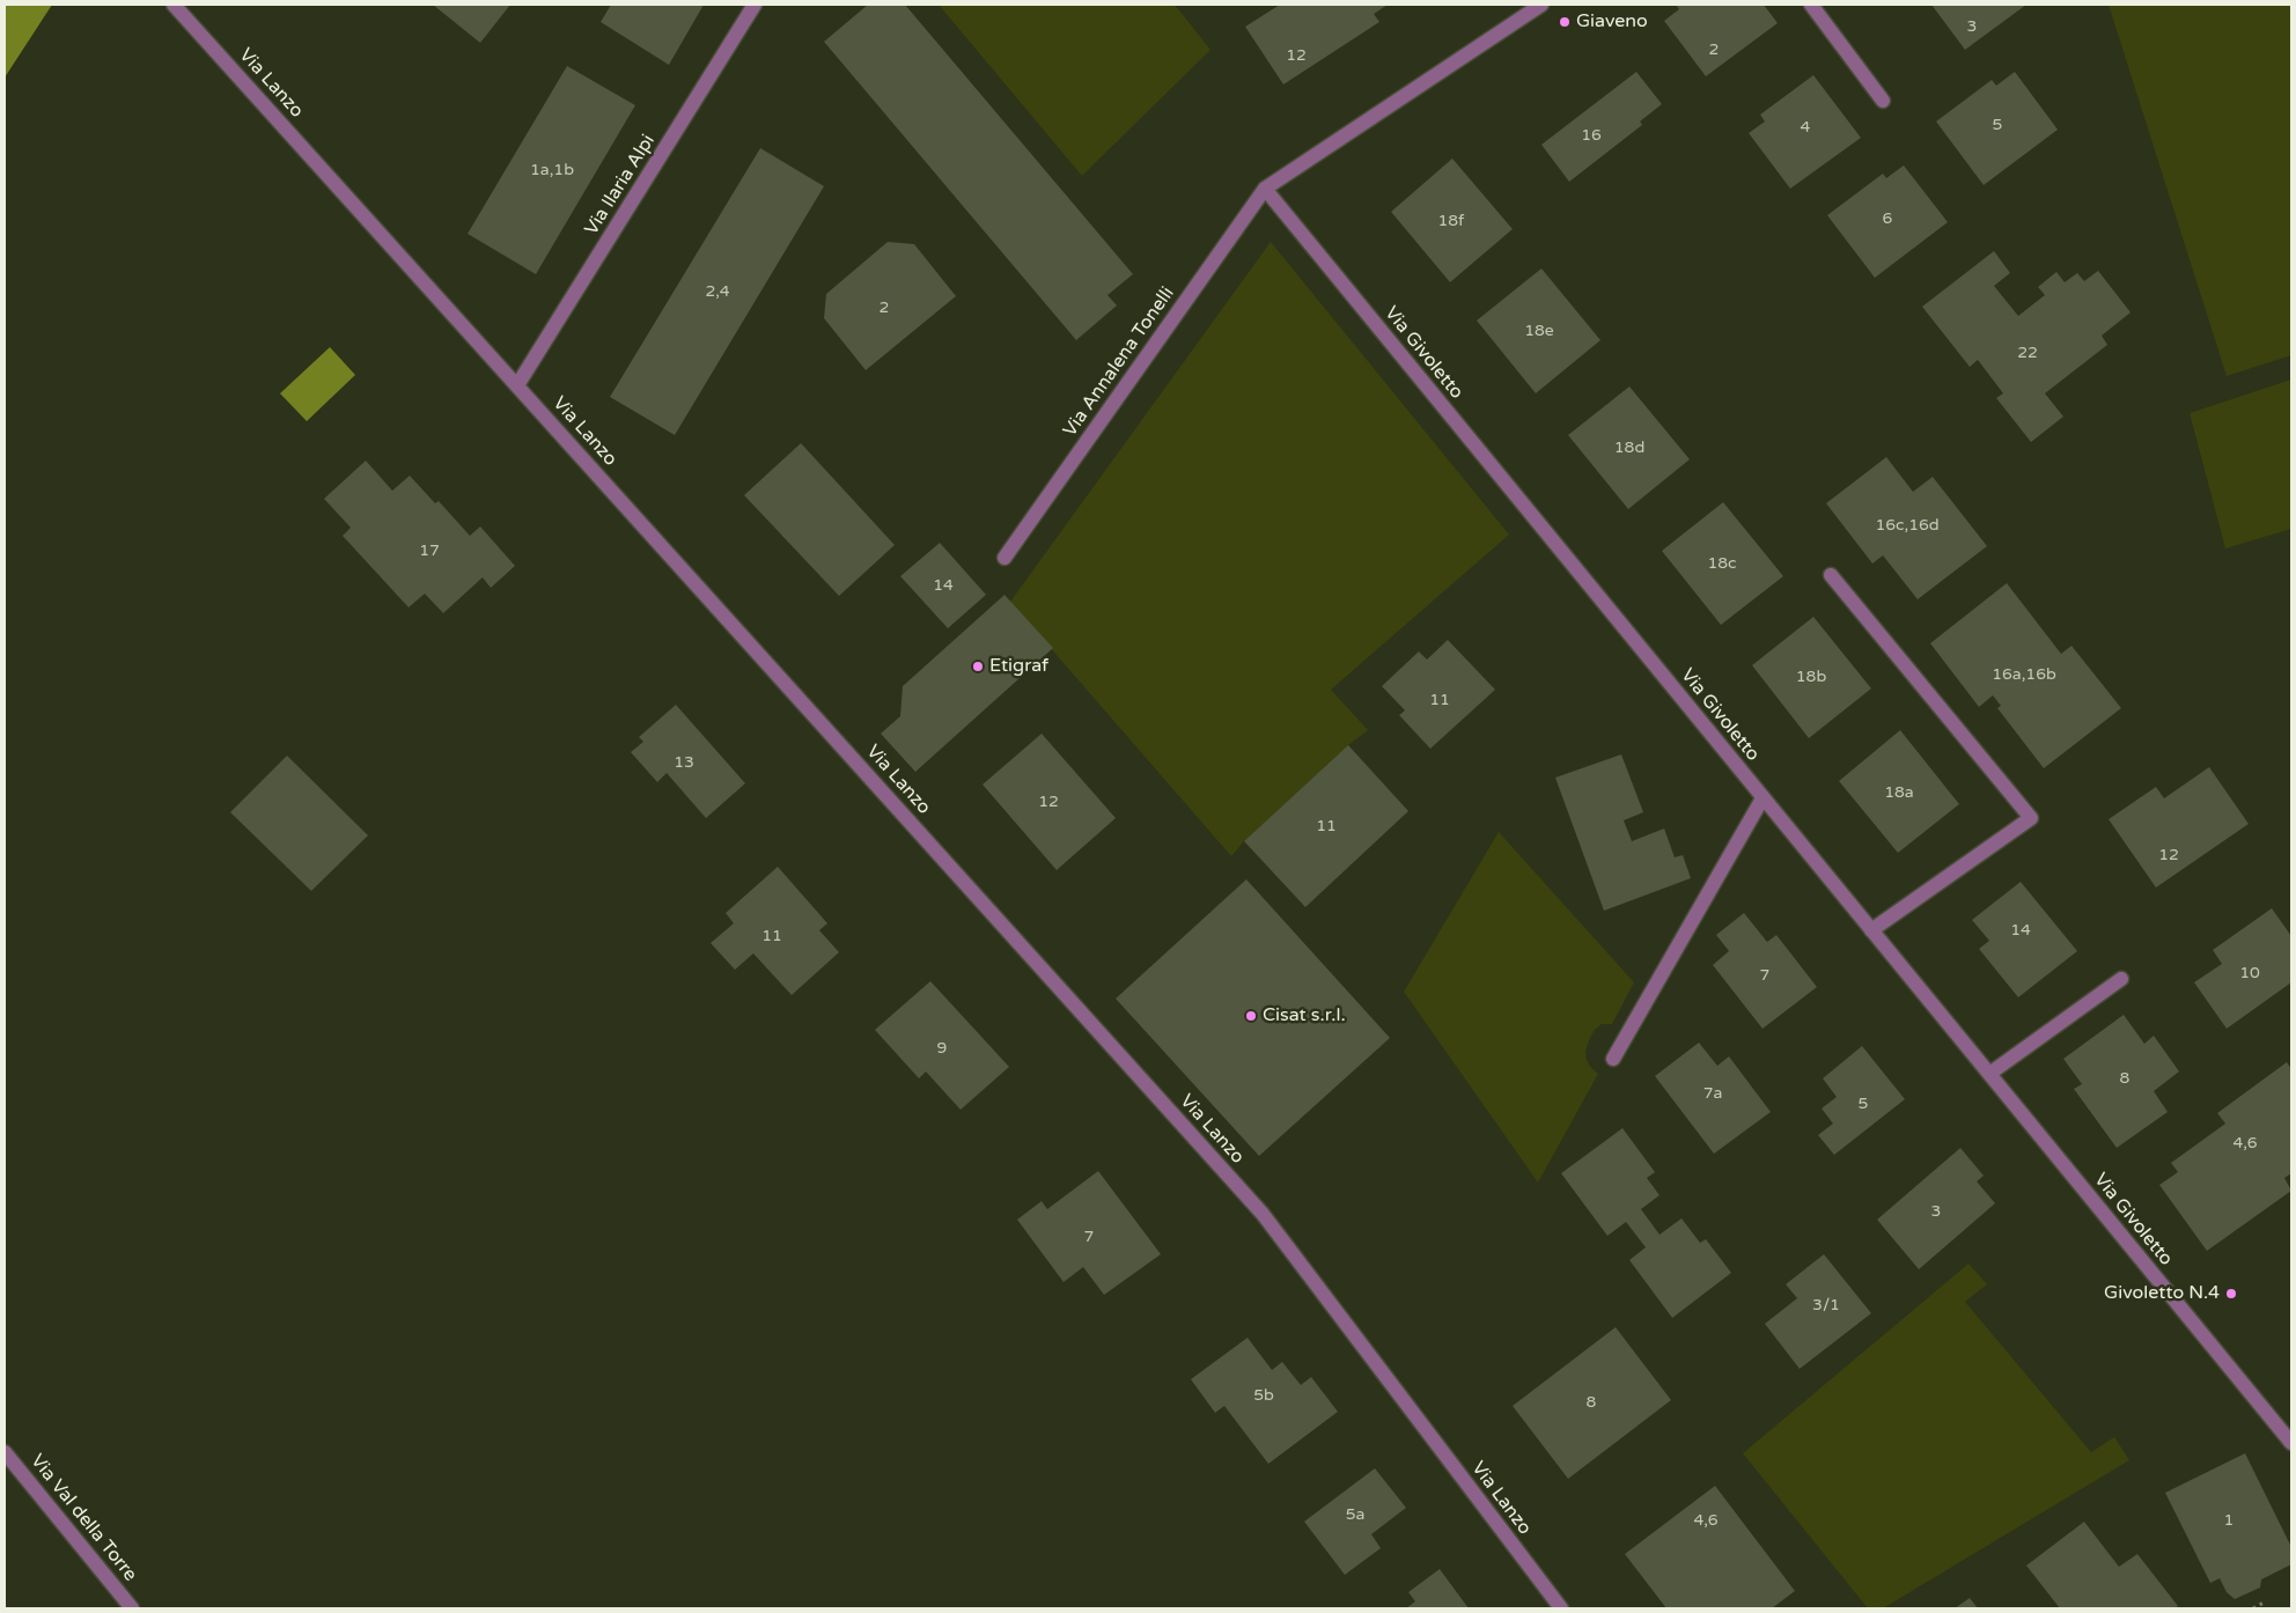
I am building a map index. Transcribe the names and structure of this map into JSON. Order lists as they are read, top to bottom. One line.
{"streets":{"street":["Via Lanzo","Via Ilaria Alpi","Via Givoletto","Via Annalena Tonelli","Via Val della Torre"]},"crossings":[["Via Lanzo","Via Ilaria Alpi"],["Via Givoletto","Via Annalena Tonelli"]],"places":["Giaveno","Etigraf","Cisat s.r.l.","Givoletto N.4"],"house_numbers":["3","2","12","5","4","16","1a,1b","6","18f","2,4","2","18e","22","18d","16c,16d","17","18c","14","16a,16b","18b","11","13","18a","12","11","12","14","11","10","7","9","8","7a","5","4,6","3","7","3/1","5b","8","5a","4,6","1"]}
